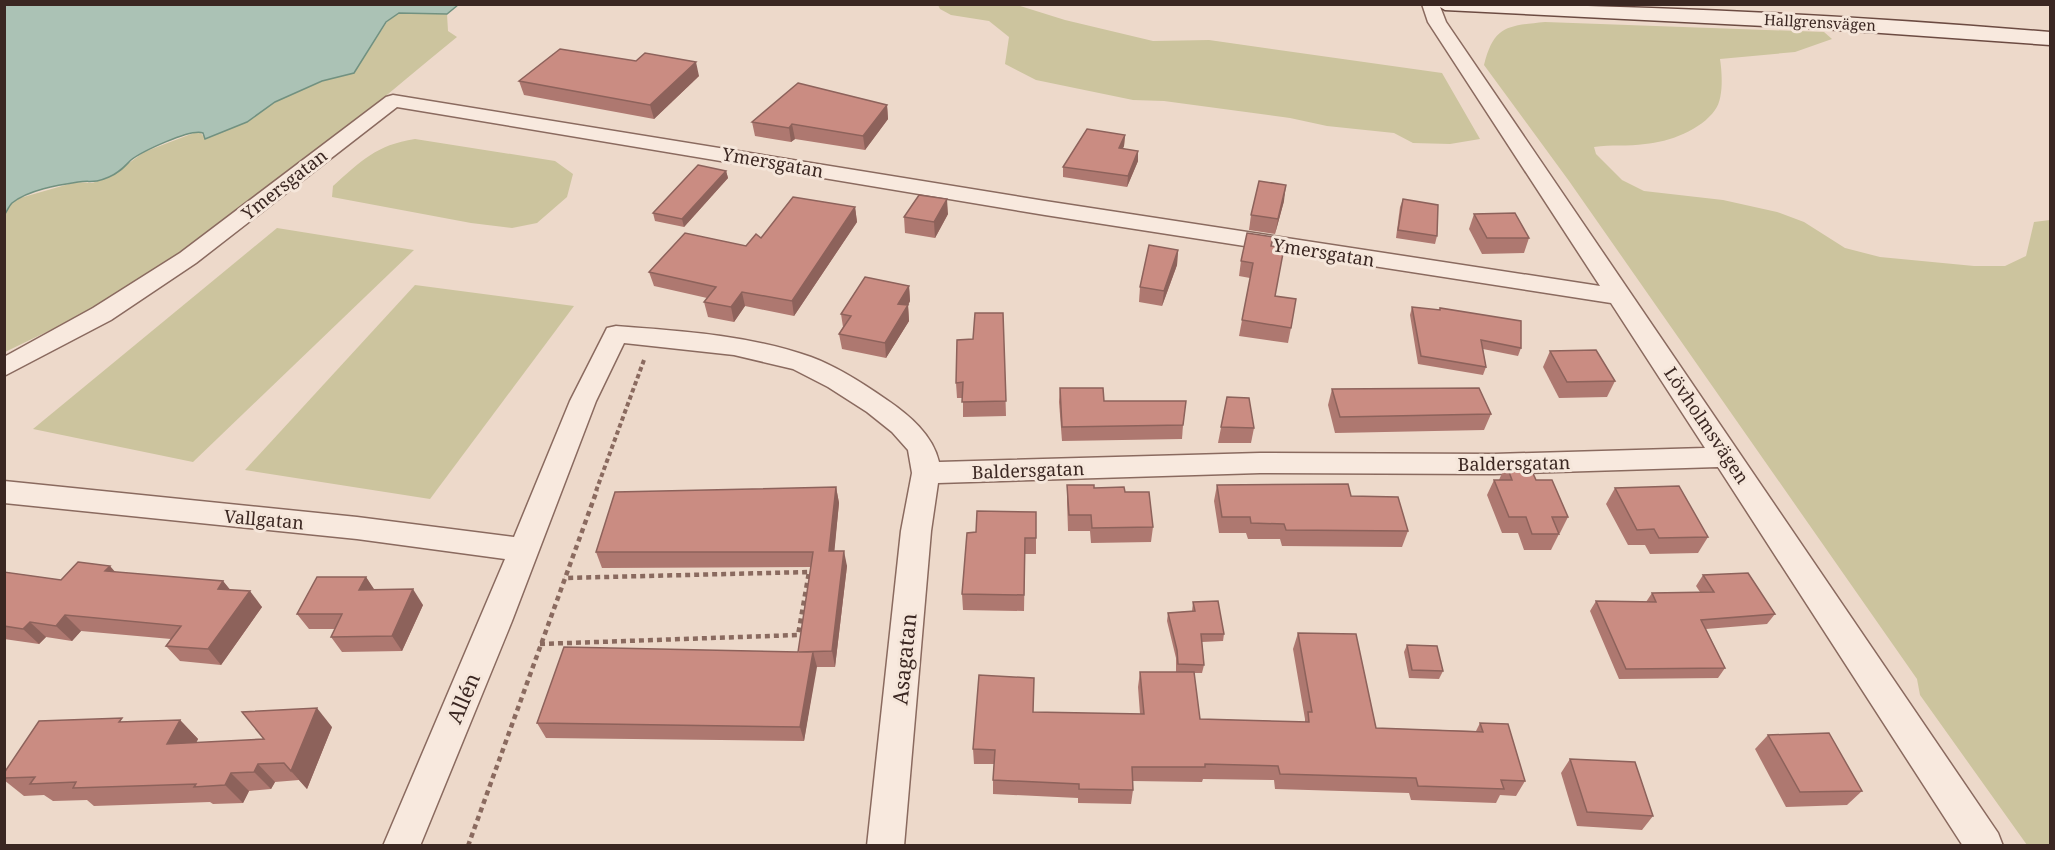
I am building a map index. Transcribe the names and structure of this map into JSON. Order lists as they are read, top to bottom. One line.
{"streets":{"street":["Hallgrensvägen","Ymersgatan","Lövholmsvägen","Baldersgatan","Vallgatan","Asagatan","Allén"]},"crossings":[["Ymersgatan","Lövholmsvägen"],["Lövholmsvägen","Baldersgatan"],["Baldersgatan","Asagatan"],["Vallgatan","Allén"]]}
